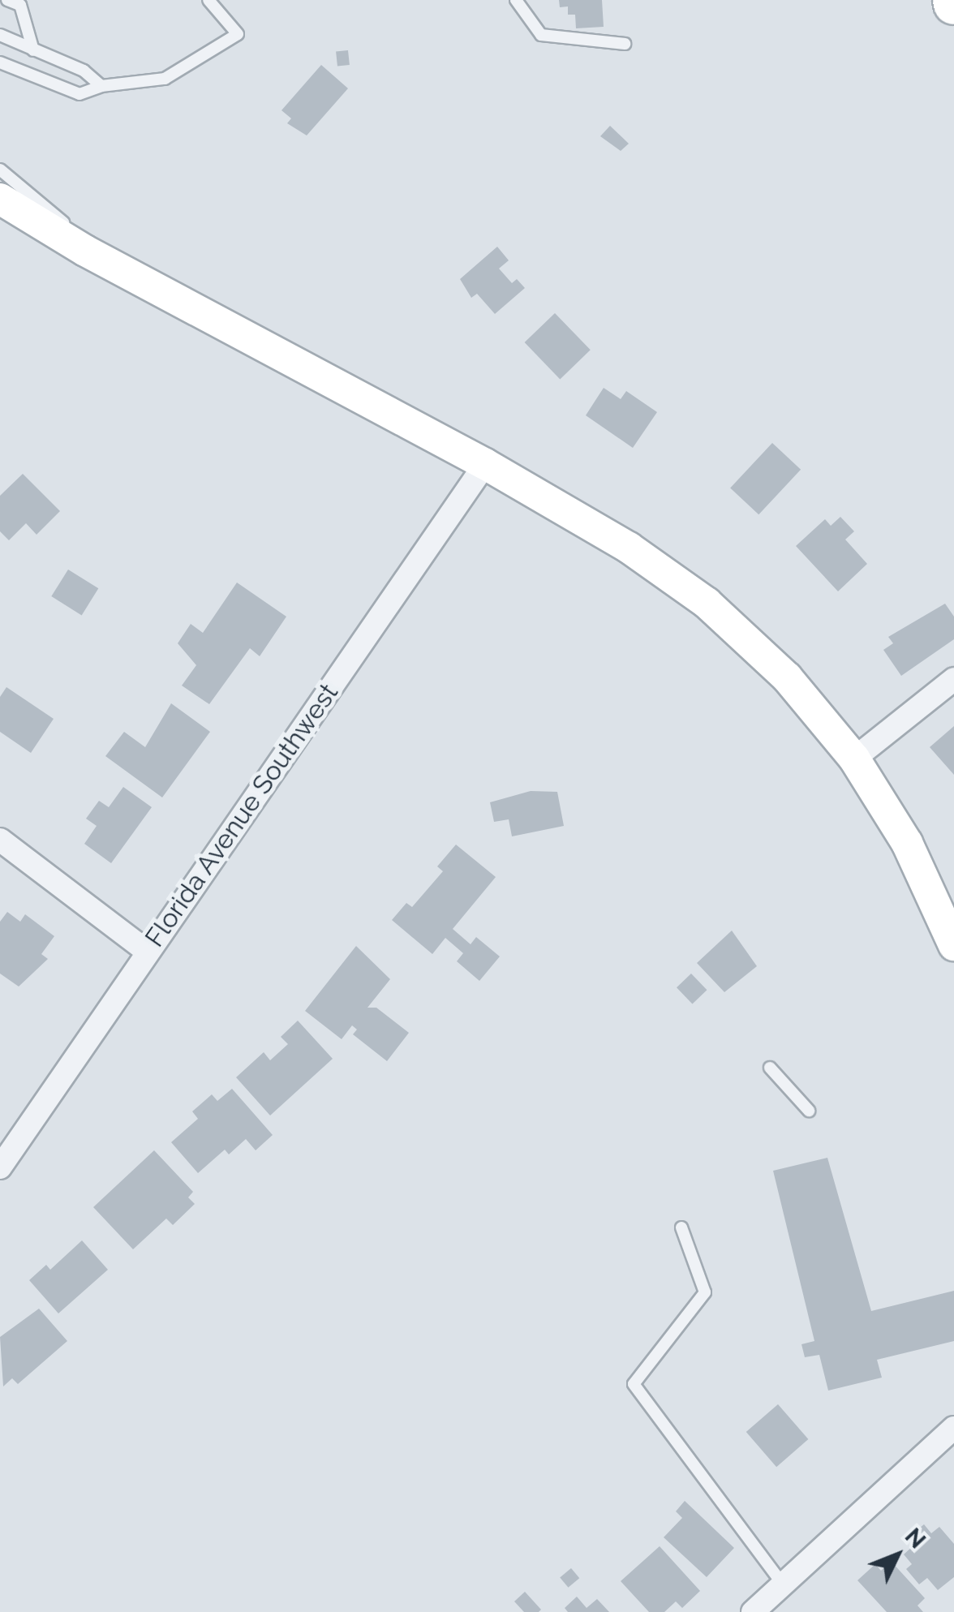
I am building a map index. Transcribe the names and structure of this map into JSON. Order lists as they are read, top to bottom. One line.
{"streets":{"street":["Florida Avenue Southwest"]},"north":"top right"}
